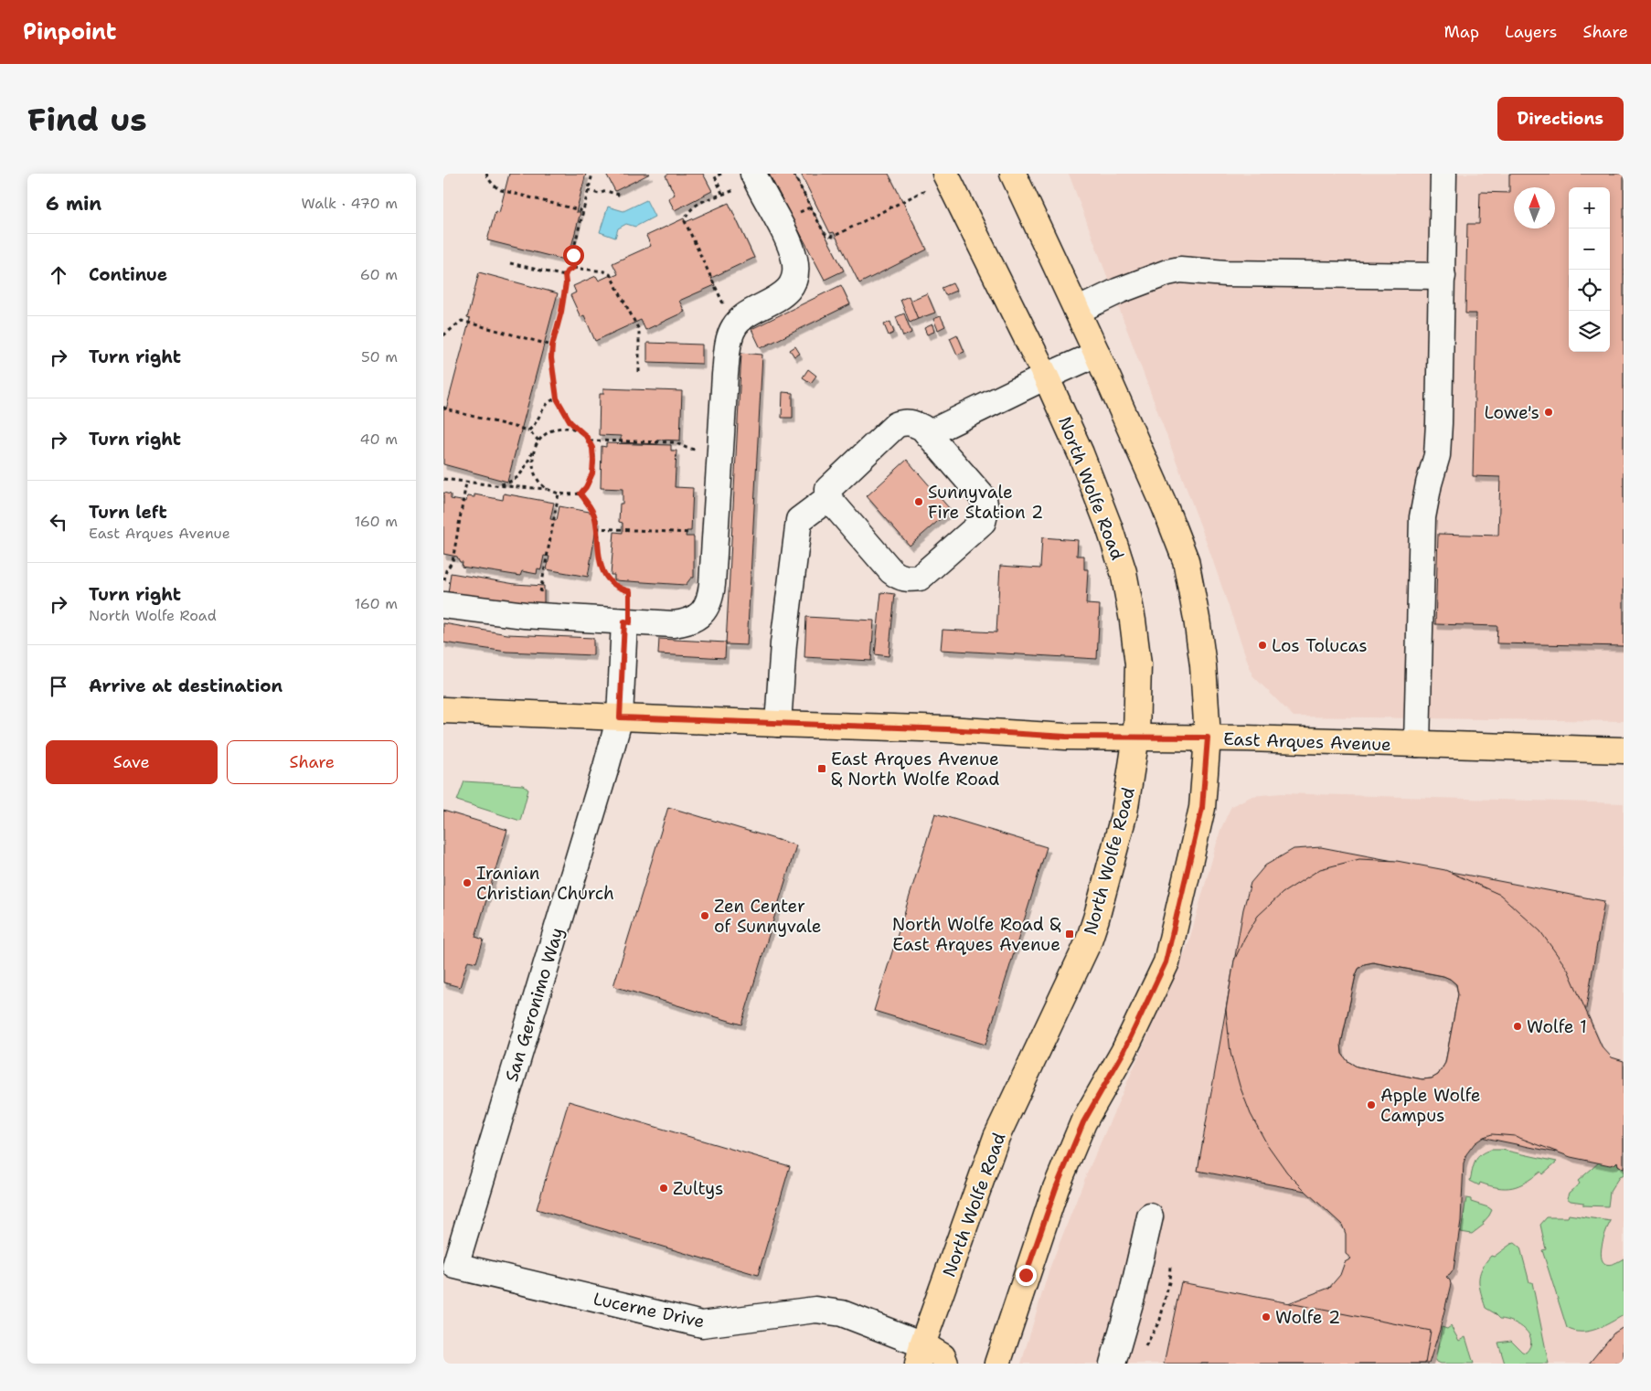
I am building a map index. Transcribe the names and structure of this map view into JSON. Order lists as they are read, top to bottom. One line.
{"streets":{"main road":["North Wolfe Road","East Arques Avenue"],"street":["San Geronimo Way","Lucerne Drive"]},"crossings":[["North Wolfe Road","East Arques Avenue"],["North Wolfe Road","Lucerne Drive"],["East Arques Avenue","San Geronimo Way"],["San Geronimo Way","Lucerne Drive"]],"places":{"other":["Lowe's","Sunnyvale Fire Station 2","Los Tolucas","Iranian Christian Church","Zen Center of Sunnyvale","Wolfe 1","Apple Wolfe Campus","Zultys","Wolfe 2"],"transit":["East Arques Avenue & North Wolfe Road","North Wolfe Road & East Arques Avenue"]},"north":"top","page":{"header":"Pinpoint","nav":["Map","Layers","Share"],"buttons":["Directions",["Save","Share"]],"title":"Find us","heading":["6 min","Walk · 470 m"],"map_buttons":["+","−"],"list":[["Continue","60 m"],["Turn right","50 m"],["Turn right","40 m"],["Turn left","East Arques Avenue","160 m"],["Turn right","North Wolfe Road","160 m"],"Arrive at destination"]}}
